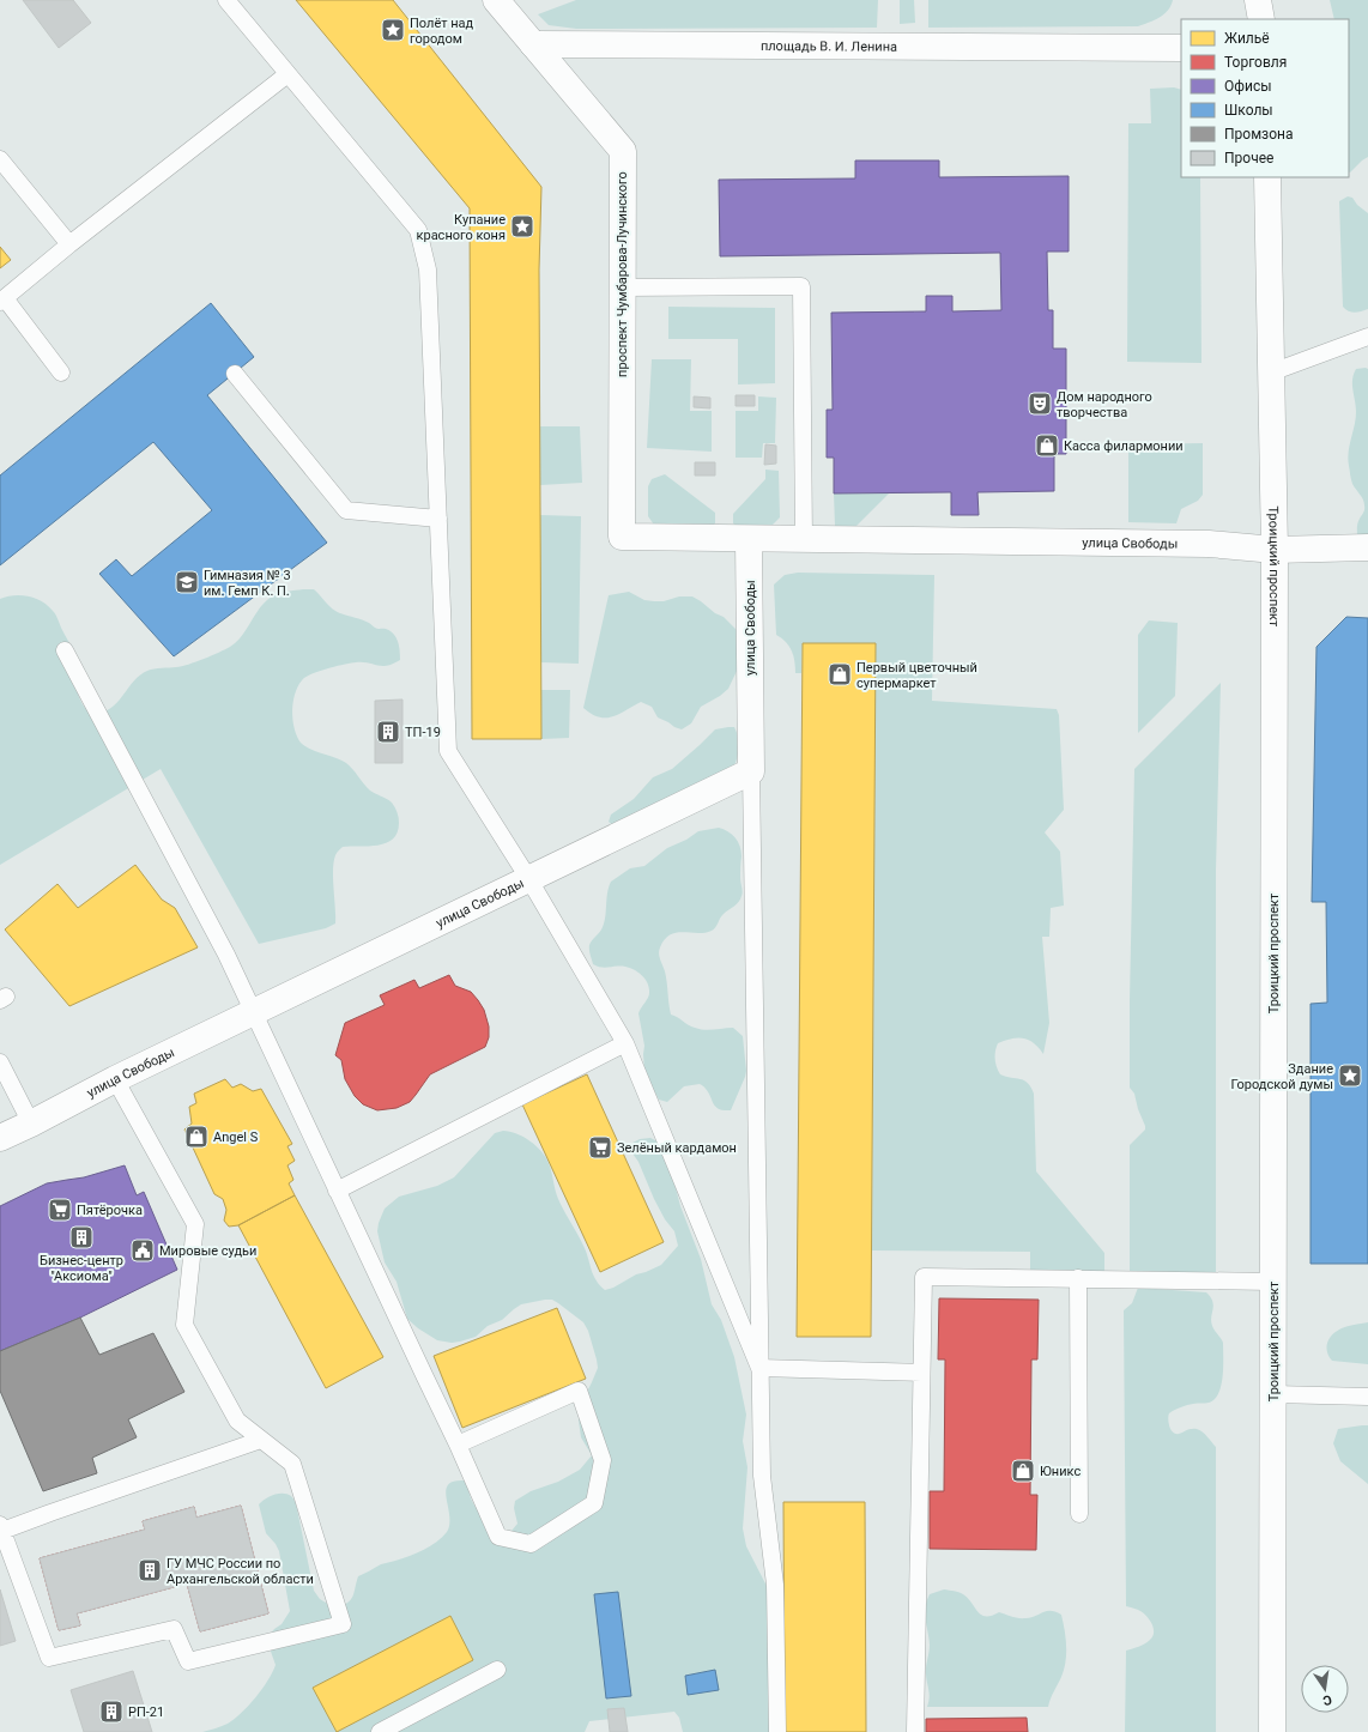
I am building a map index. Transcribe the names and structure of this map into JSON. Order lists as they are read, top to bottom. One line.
{"streets":{"street":["площадь В. И. Ленина","проспект Чумбарова-Лучинского","улица Свободы","Троицкий проспект"]},"crossings":[["площадь В. И. Ленина","проспект Чумбарова-Лучинского"],["проспект Чумбарова-Лучинского","улица Свободы"],["улица Свободы","Троицкий проспект"]],"places":{"place":["Полёт над городом","Купание красного коня","Здание Городской думы"],"theatre":["Дом народного творчества"],"shop":["Касса филармонии","Первый цветочный супермаркет","Angel S","Юникс"],"school or university":["Гимназия № 3 им. Гемп К. П."],"building":["ТП-19","Бизнес-центр \"Аксиома\"","ГУ МЧС России по Архангельской области","РП-21"],"supermarket":["Зелёный кардамон","Пятёрочка"],"public building":["Мировые судьи"]},"legend":["Жильё","Торговля","Офисы","Школы","Промзона","Прочее"],"north":"bottom"}
